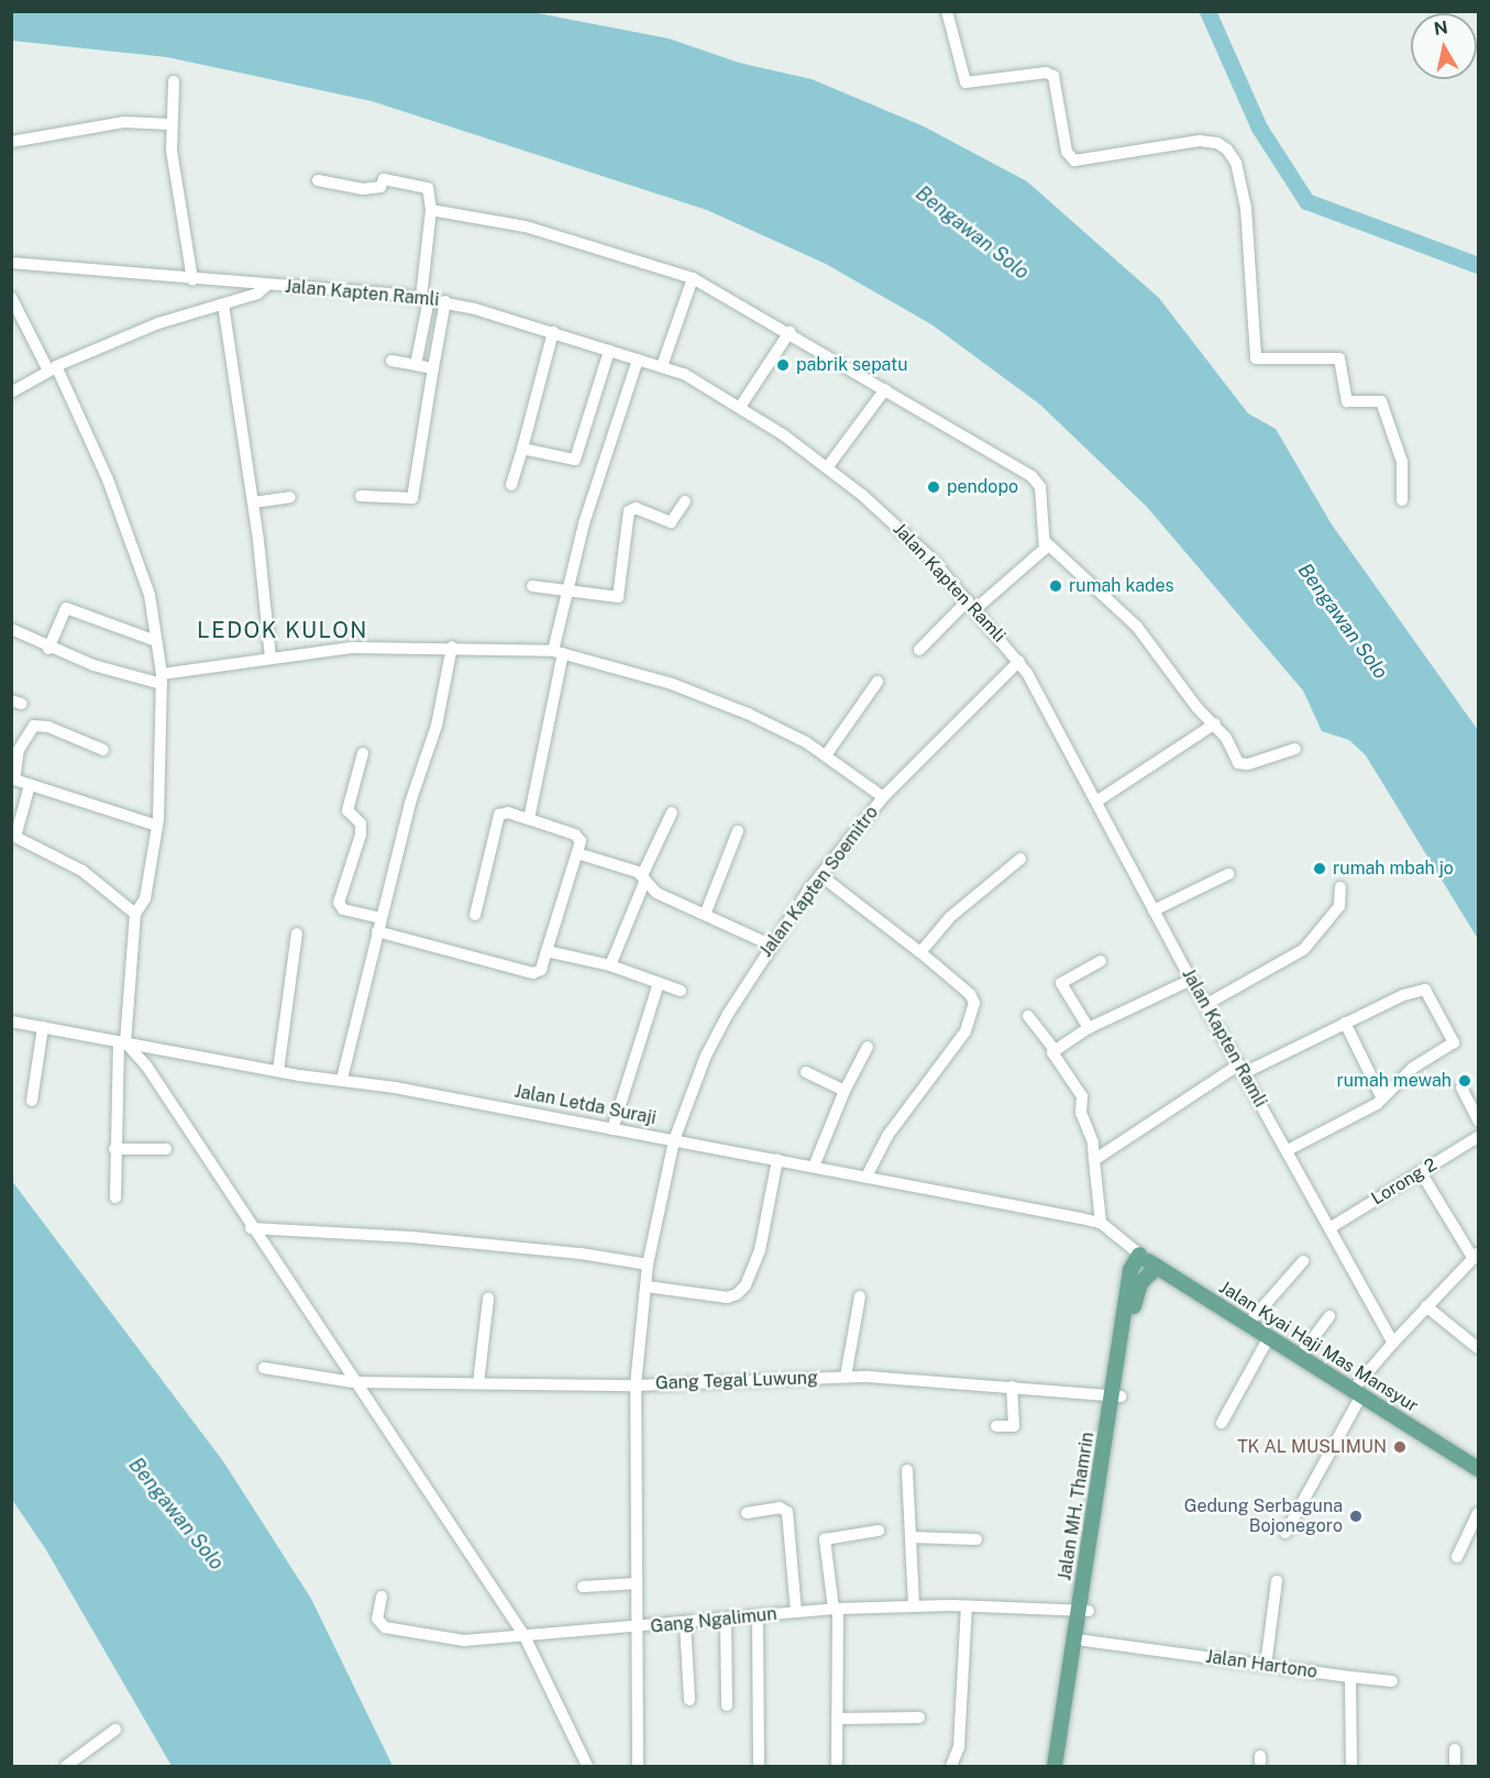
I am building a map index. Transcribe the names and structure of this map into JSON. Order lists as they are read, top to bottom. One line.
{"streets":{"main road":["Jalan Kyai Haji Mas Mansyur","Jalan MH. Thamrin"],"street":["Jalan Kapten Ramli","Jalan Kapten Soemitro","Jalan Letda Suraji","Lorong 2","Gang Tegal Luwung","Gang Ngalimun","Jalan Hartono"]},"crossings":[["Jalan Kapten Ramli","Jalan Kapten Soemitro"],["Jalan Kapten Ramli","Lorong 2"],["Jalan Kapten Soemitro","Jalan Letda Suraji"],["Jalan Kapten Soemitro","Gang Tegal Luwung"],["Jalan Kapten Soemitro","Gang Ngalimun"],["Jalan Letda Suraji","Jalan Kyai Haji Mas Mansyur"],["Jalan Letda Suraji","Jalan MH. Thamrin"],["Jalan Kyai Haji Mas Mansyur","Jalan MH. Thamrin"],["Gang Tegal Luwung","Jalan MH. Thamrin"],["Jalan MH. Thamrin","Gang Ngalimun"],["Jalan MH. Thamrin","Jalan Hartono"]],"districts":["LEDOK KULON"],"water":["Bengawan Solo"],"places":["pabrik sepatu","pendopo","rumah kades","rumah mbah jo","rumah mewah","TK AL MUSLIMUN","Gedung Serbaguna Bojonegoro"],"north":"top"}
